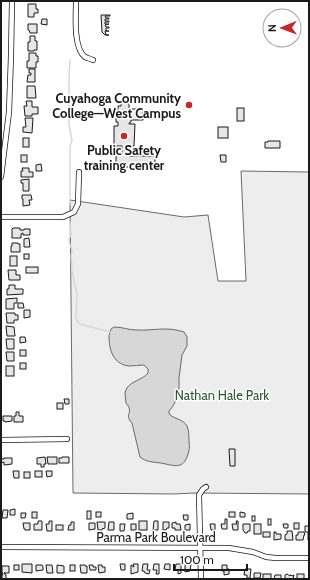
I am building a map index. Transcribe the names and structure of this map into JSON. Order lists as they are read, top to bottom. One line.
{"streets":{"street":["Parma Park Boulevard"]},"parks":["Nathan Hale Park"],"places":["Cuyahoga Community College—West Campus","Public Safety training center"],"scale_bar":"100 m","north":"left"}
